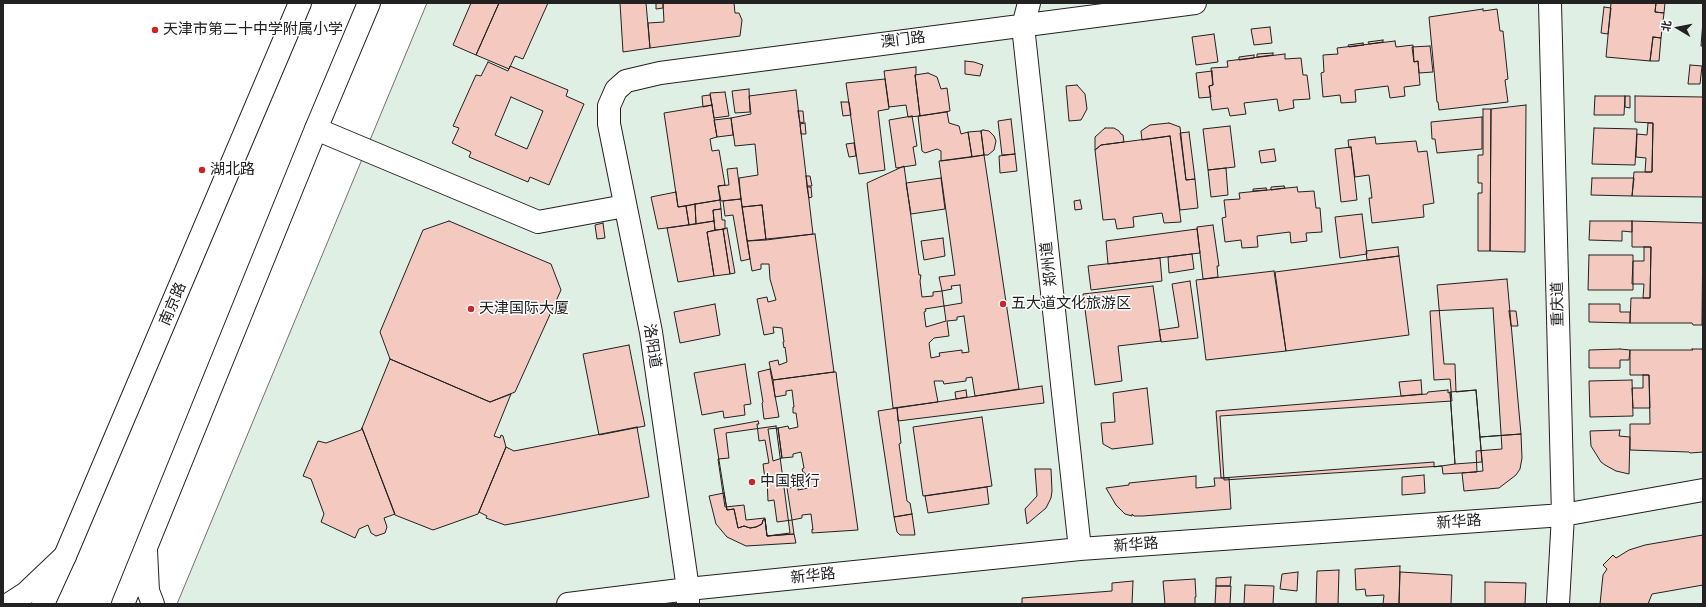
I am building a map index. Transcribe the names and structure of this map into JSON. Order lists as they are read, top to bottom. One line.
{"streets":{"street":["澳门路","郑州道","南京路","重庆道","洛阳道","新华路"]},"crossings":[["澳门路","郑州道"],["澳门路","洛阳道"],["郑州道","新华路"],["重庆道","新华路"],["洛阳道","新华路"]],"places":["天津市第二十中学附属小学","湖北路","五大道文化旅游区","天津国际大厦","中国银行"],"north":"left"}
